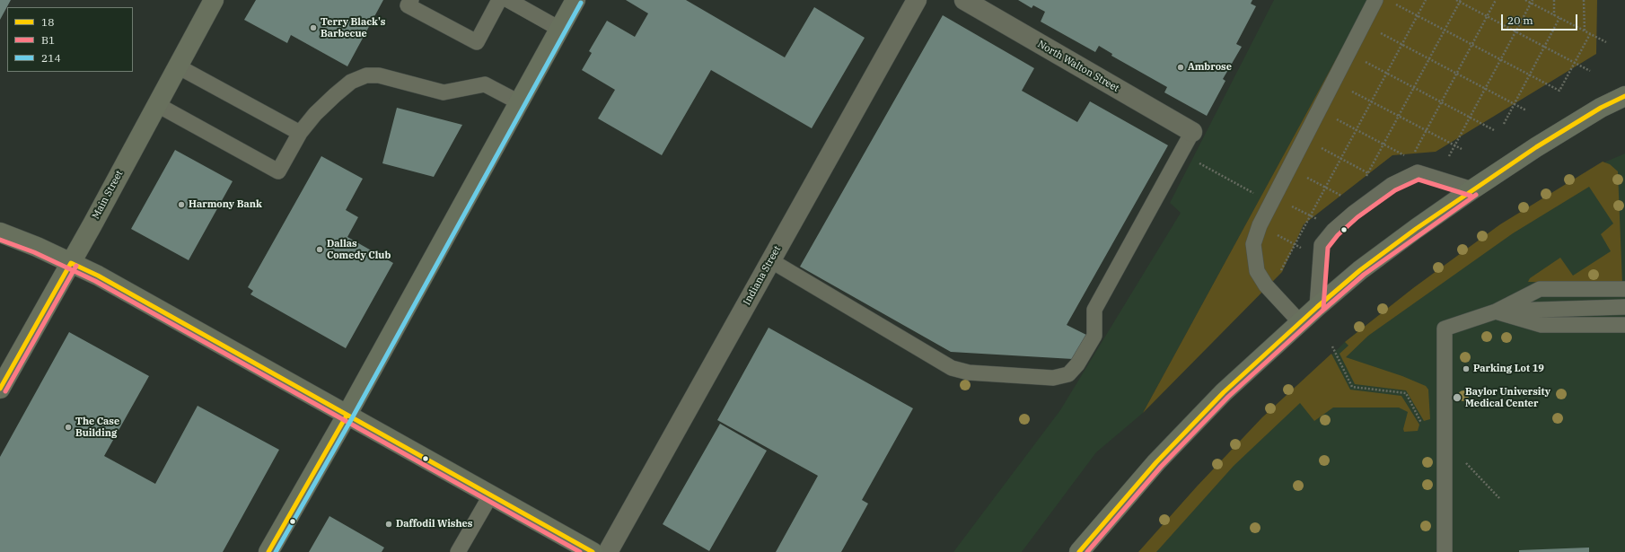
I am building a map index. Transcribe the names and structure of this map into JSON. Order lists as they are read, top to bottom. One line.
{"streets":{"street":["North Walton Street","Main Street","Indiana Street"]},"places":["Terry Black's Barbecue","Ambrose","Harmony Bank","Dallas Comedy Club","Parking Lot 19","Baylor University Medical Center","The Case Building","Daffodil Wishes"],"lines":["transit line 214","transit line 18","transit line B1"],"legend":["18","B1","214"],"scale_bar":"20 m"}
